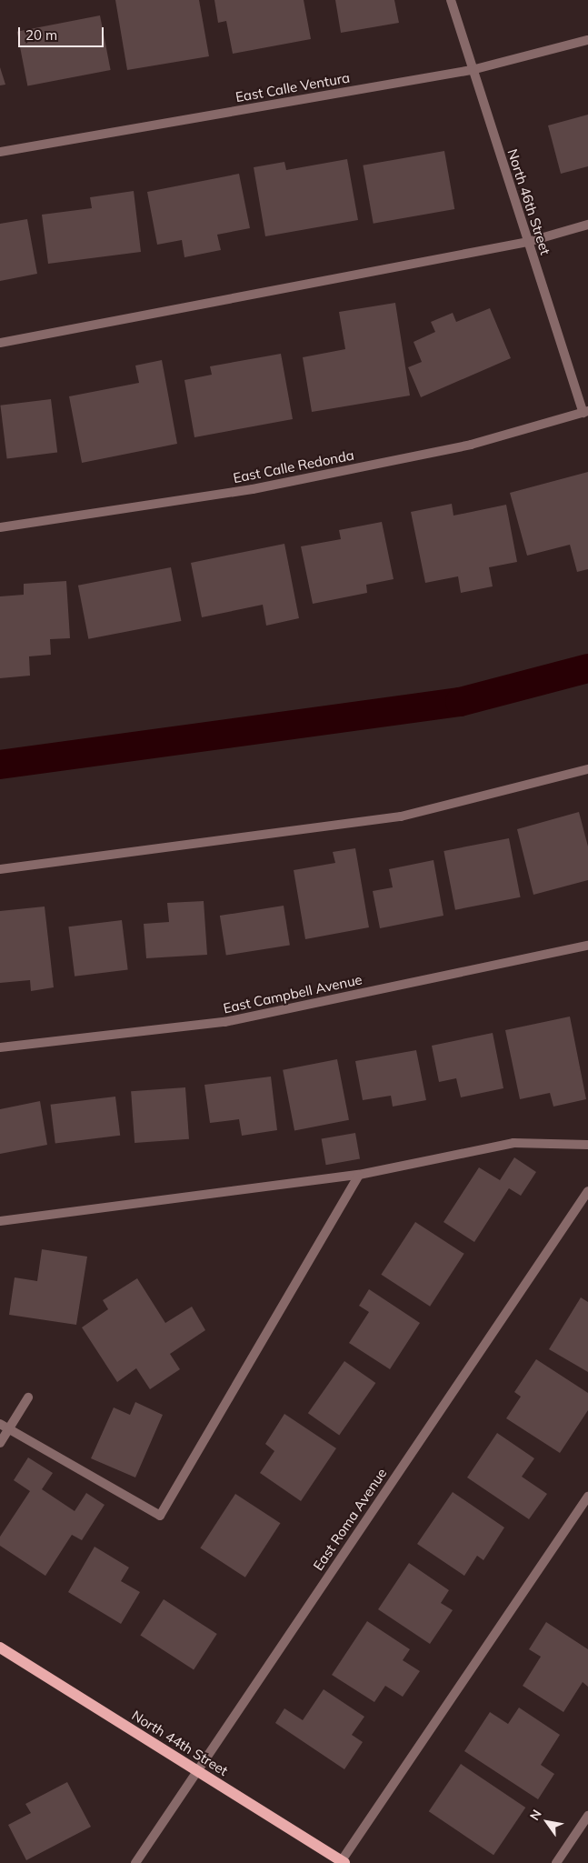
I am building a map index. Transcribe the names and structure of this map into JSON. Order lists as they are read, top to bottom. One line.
{"streets":{"main road":["North 44th Street"],"street":["East Calle Ventura","North 46th Street","East Calle Redonda","East Campbell Avenue","East Roma Avenue"]},"crossings":[["East Calle Ventura","North 46th Street"],["North 46th Street","East Calle Redonda"],["East Roma Avenue","North 44th Street"]],"scale_bar":"20 m","north":"top left"}
